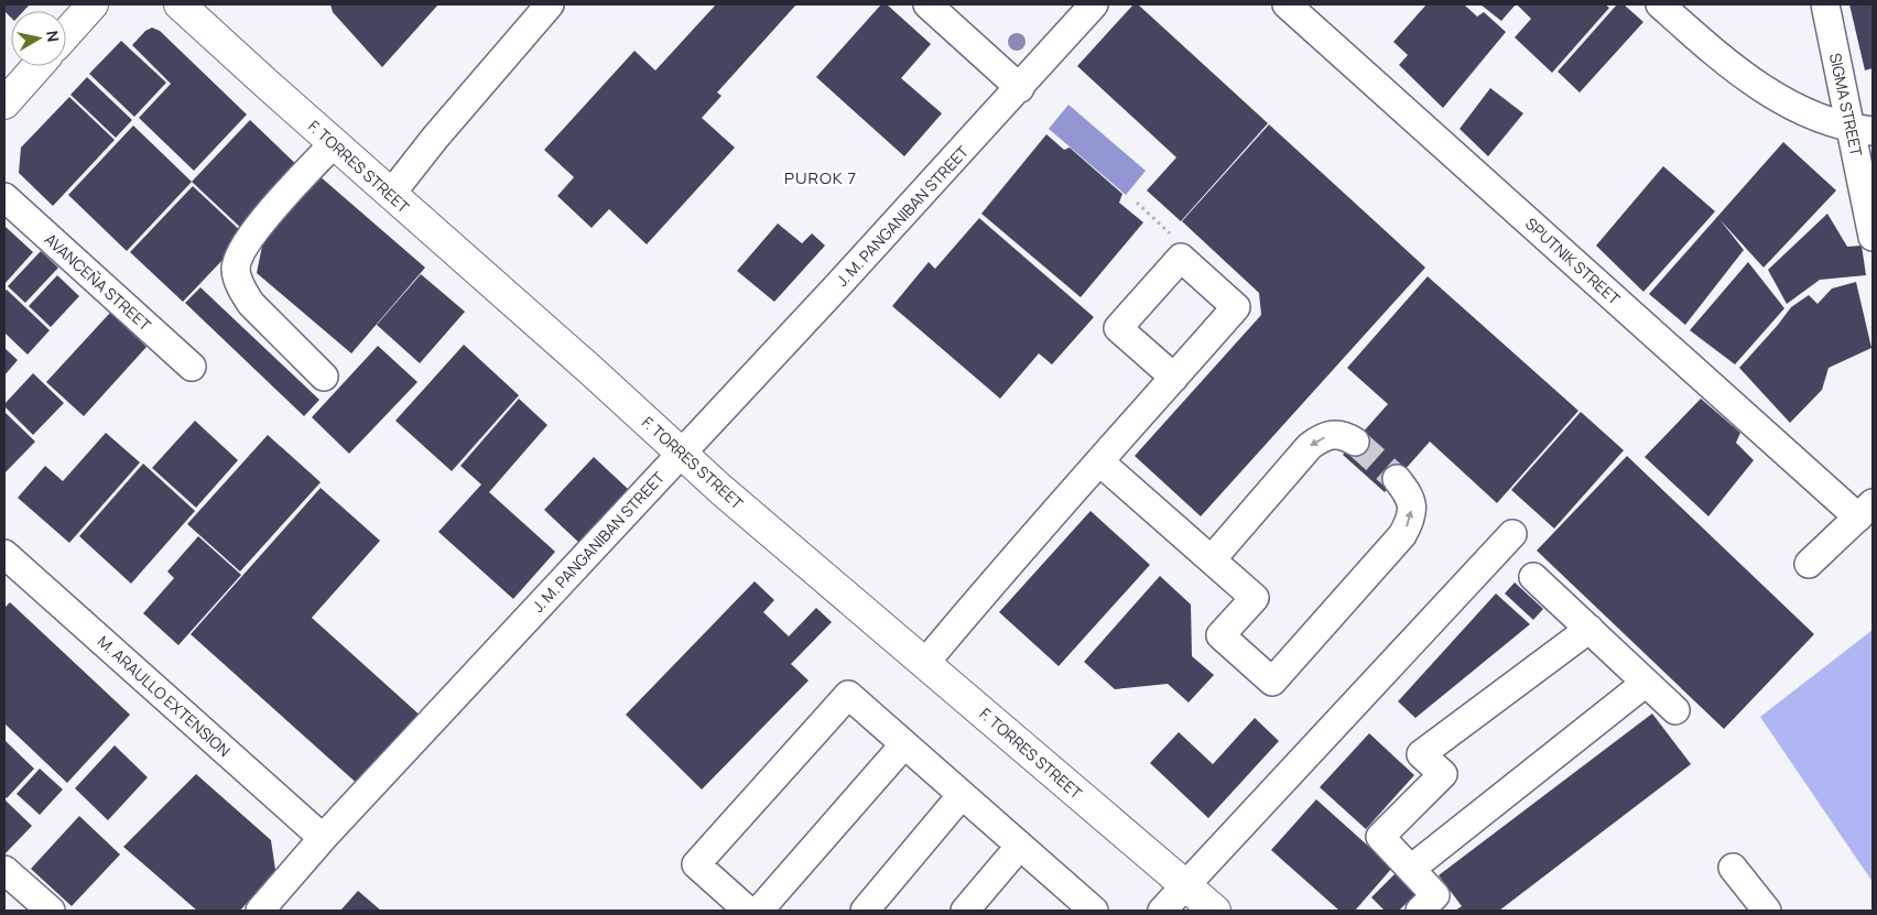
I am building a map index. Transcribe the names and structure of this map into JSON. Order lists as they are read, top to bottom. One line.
{"streets":{"main road":["F. TORRES STREET"],"street":["SIGMA STREET","J. M. PANGANIBAN STREET","SPUTNIK STREET","AVANCEÑA STREET","M. ARAULLO EXTENSION"]},"crossings":[["F. TORRES STREET","J. M. PANGANIBAN STREET"],["J. M. PANGANIBAN STREET","M. ARAULLO EXTENSION"]],"districts":["PUROK 7"],"north":"right"}
